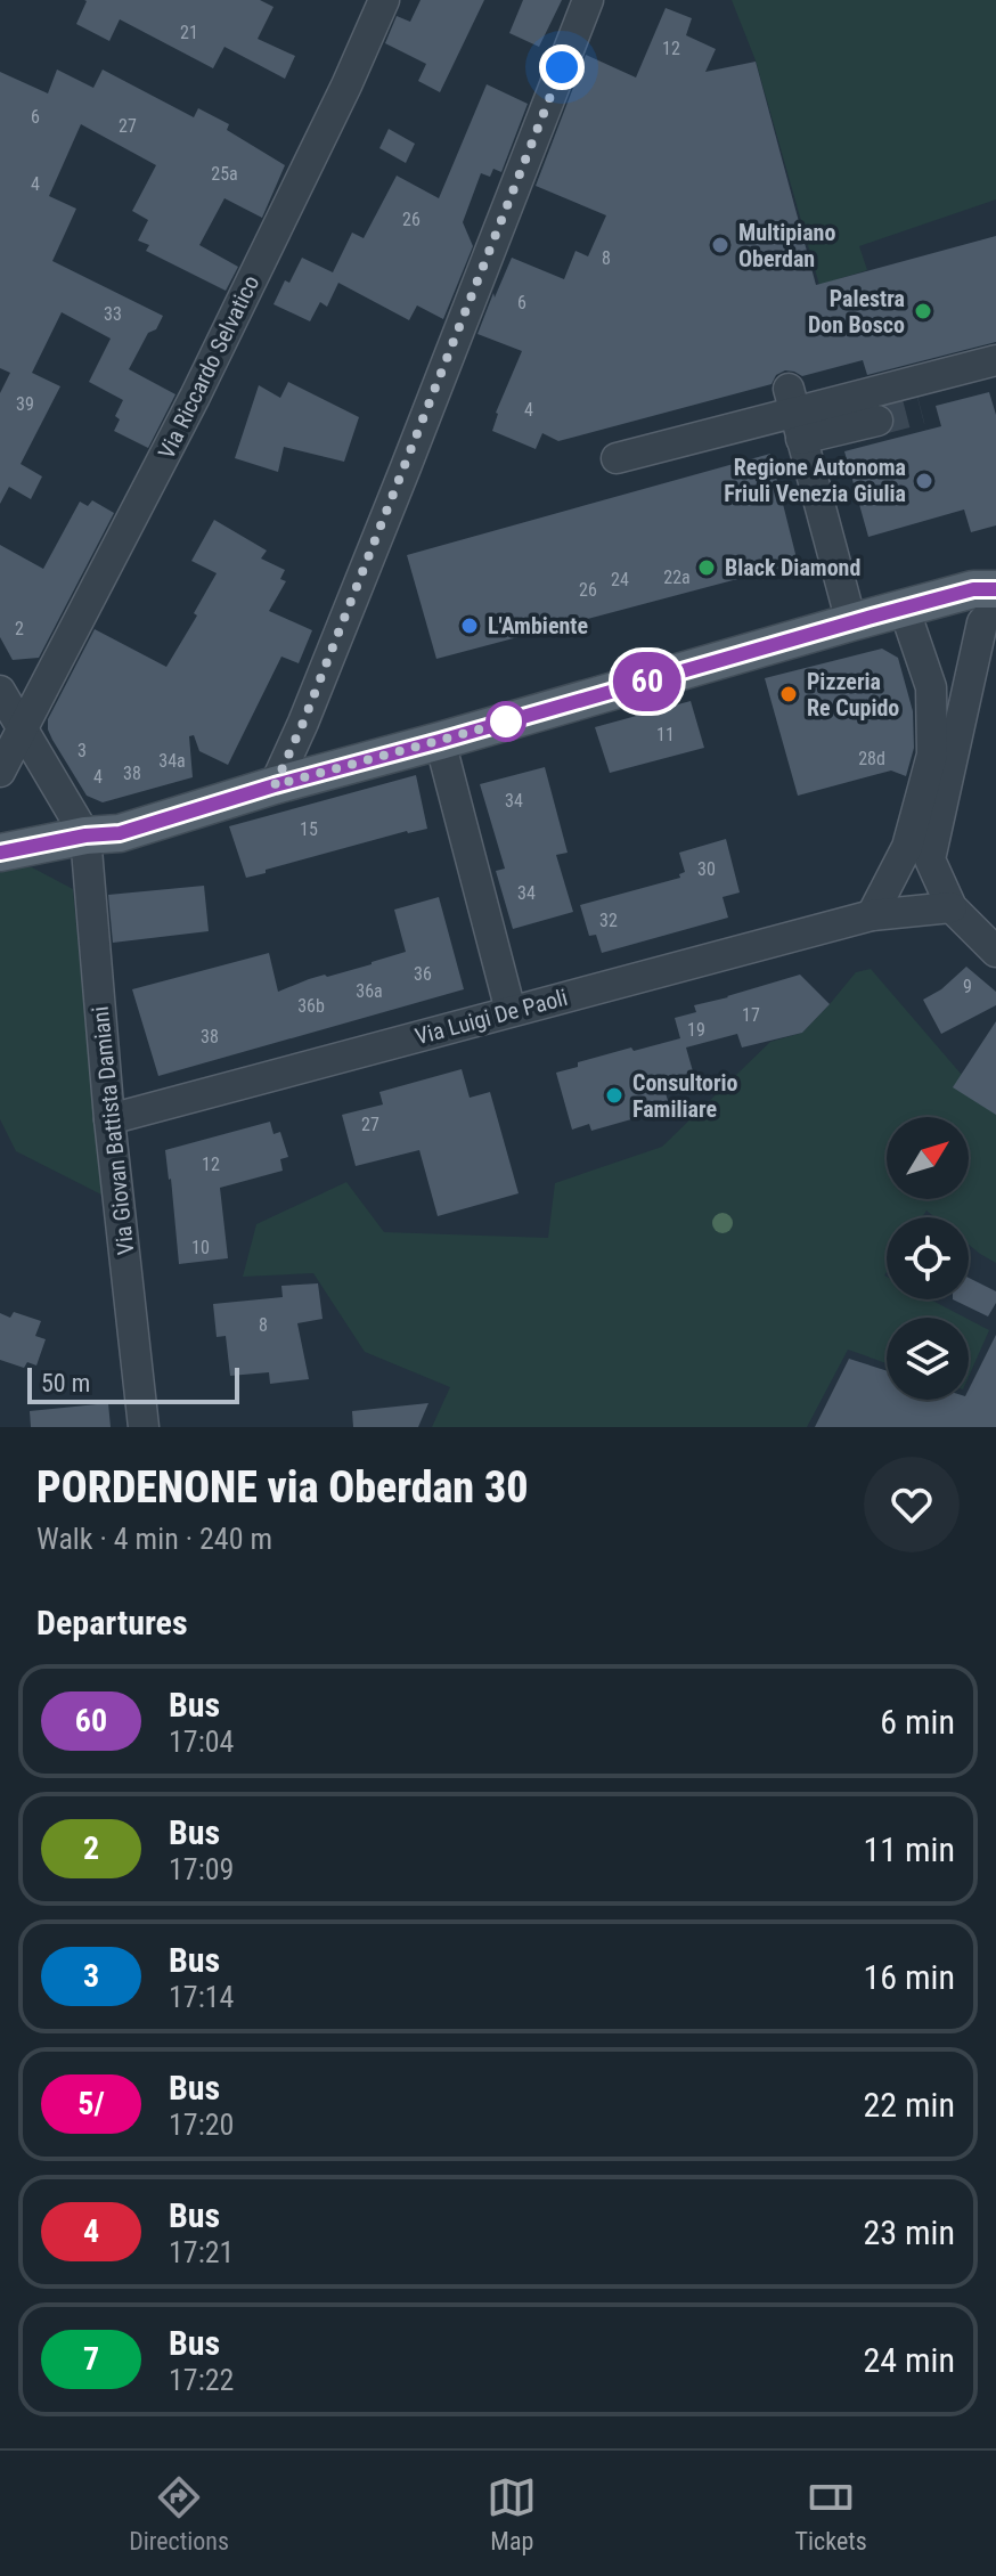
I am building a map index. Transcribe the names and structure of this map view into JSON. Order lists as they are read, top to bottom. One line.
{"streets":{"street":["Via Riccardo Selvatico","Via Luigi De Paoli","Via Giovan Battista Damiani"]},"crossings":[["Via Luigi De Paoli","Via Giovan Battista Damiani"]],"places":["Multipiano Oberdan","Palestra Don Bosco","Regione Autonoma Friuli Venezia Giulia","Black Diamond","L'Ambiente","Pizzeria Re Cupido","Consultorio Familiare"],"lines":["bus line 60"],"house_numbers":["21","12","6","27","25a","4","26","8","6","33","39","4","22a","24","26","2","11","3","28d","34a","38","4","34","15","30","34","32","36","9","36a","36b","17","19","38","27","12","10","8"],"scale_bar":"50 m","north":"top right","page":{"on_map":"60","scale":"50 m","heading":[["PORDENONE via Oberdan 30","Walk · 4 min · 240 m"],"Departures"],"list":[{"mark":"60","name":"Bus","note":"17:04","value":"6 min"},{"mark":"2","name":"Bus","note":"17:09","value":"11 min"},{"mark":"3","name":"Bus","note":"17:14","value":"16 min"},{"mark":"5/","name":"Bus","note":"17:20","value":"22 min"},{"mark":"4","name":"Bus","note":"17:21","value":"23 min"},{"mark":"7","name":"Bus","note":"17:22","value":"24 min"}],"tabs":["Directions","Map","Tickets"]}}
